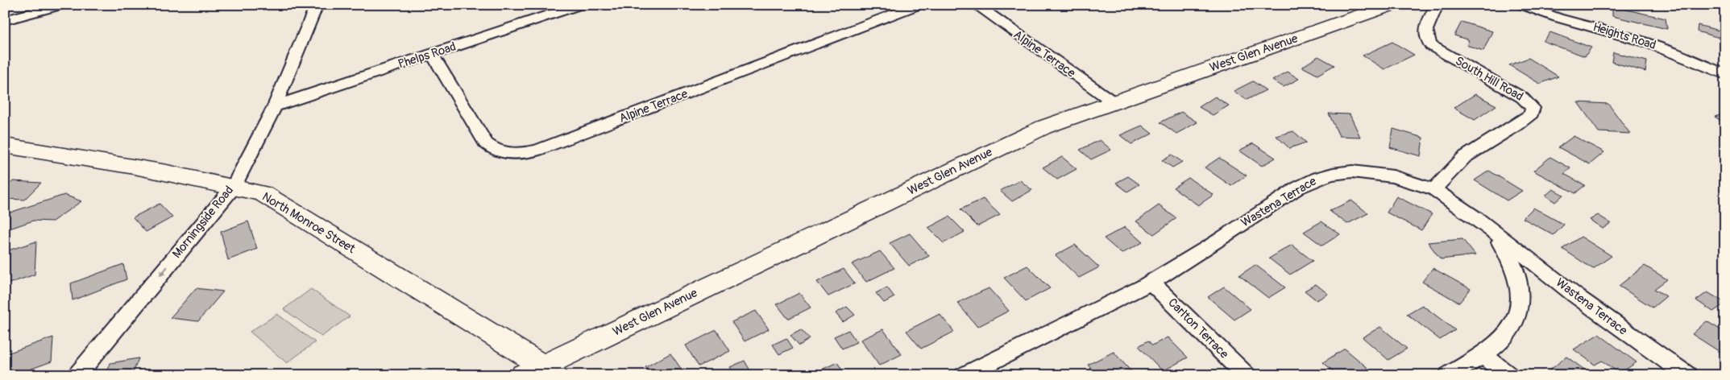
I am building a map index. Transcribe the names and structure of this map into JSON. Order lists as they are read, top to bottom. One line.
{"streets":{"street":["Heights Road","West Glen Avenue","Alpine Terrace","Phelps Road","South Hill Road","Wastena Terrace","Morningside Road","North Monroe Street","Carlton Terrace"]},"crossings":[["West Glen Avenue","Alpine Terrace"],["West Glen Avenue","North Monroe Street"],["Alpine Terrace","Phelps Road"],["Phelps Road","Morningside Road"],["South Hill Road","Wastena Terrace"],["Wastena Terrace","Carlton Terrace"],["Morningside Road","North Monroe Street"]],"one_way":["Morningside Road"]}
